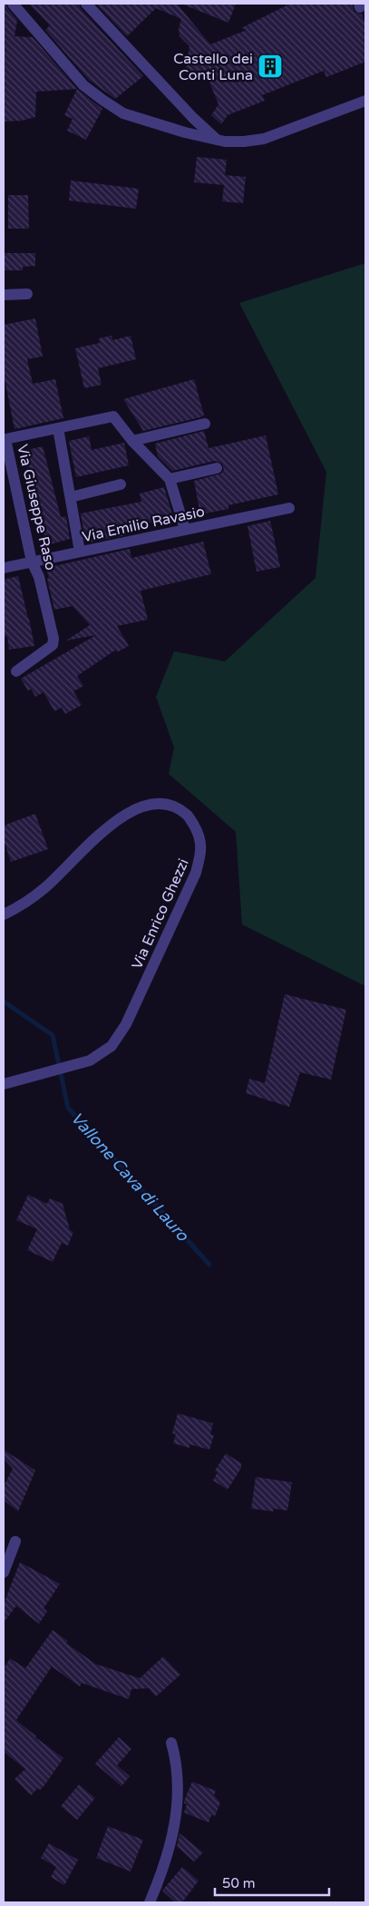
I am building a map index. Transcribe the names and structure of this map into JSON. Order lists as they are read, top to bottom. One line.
{"streets":{"street":["Via Giuseppe Raso","Via Emilio Ravasio","Via Enrico Ghezzi"]},"crossings":[["Via Giuseppe Raso","Via Emilio Ravasio"]],"water":["Vallone Cava di Lauro"],"places":{"building":["Castello dei Conti Luna"]},"scale_bar":"50 m"}
